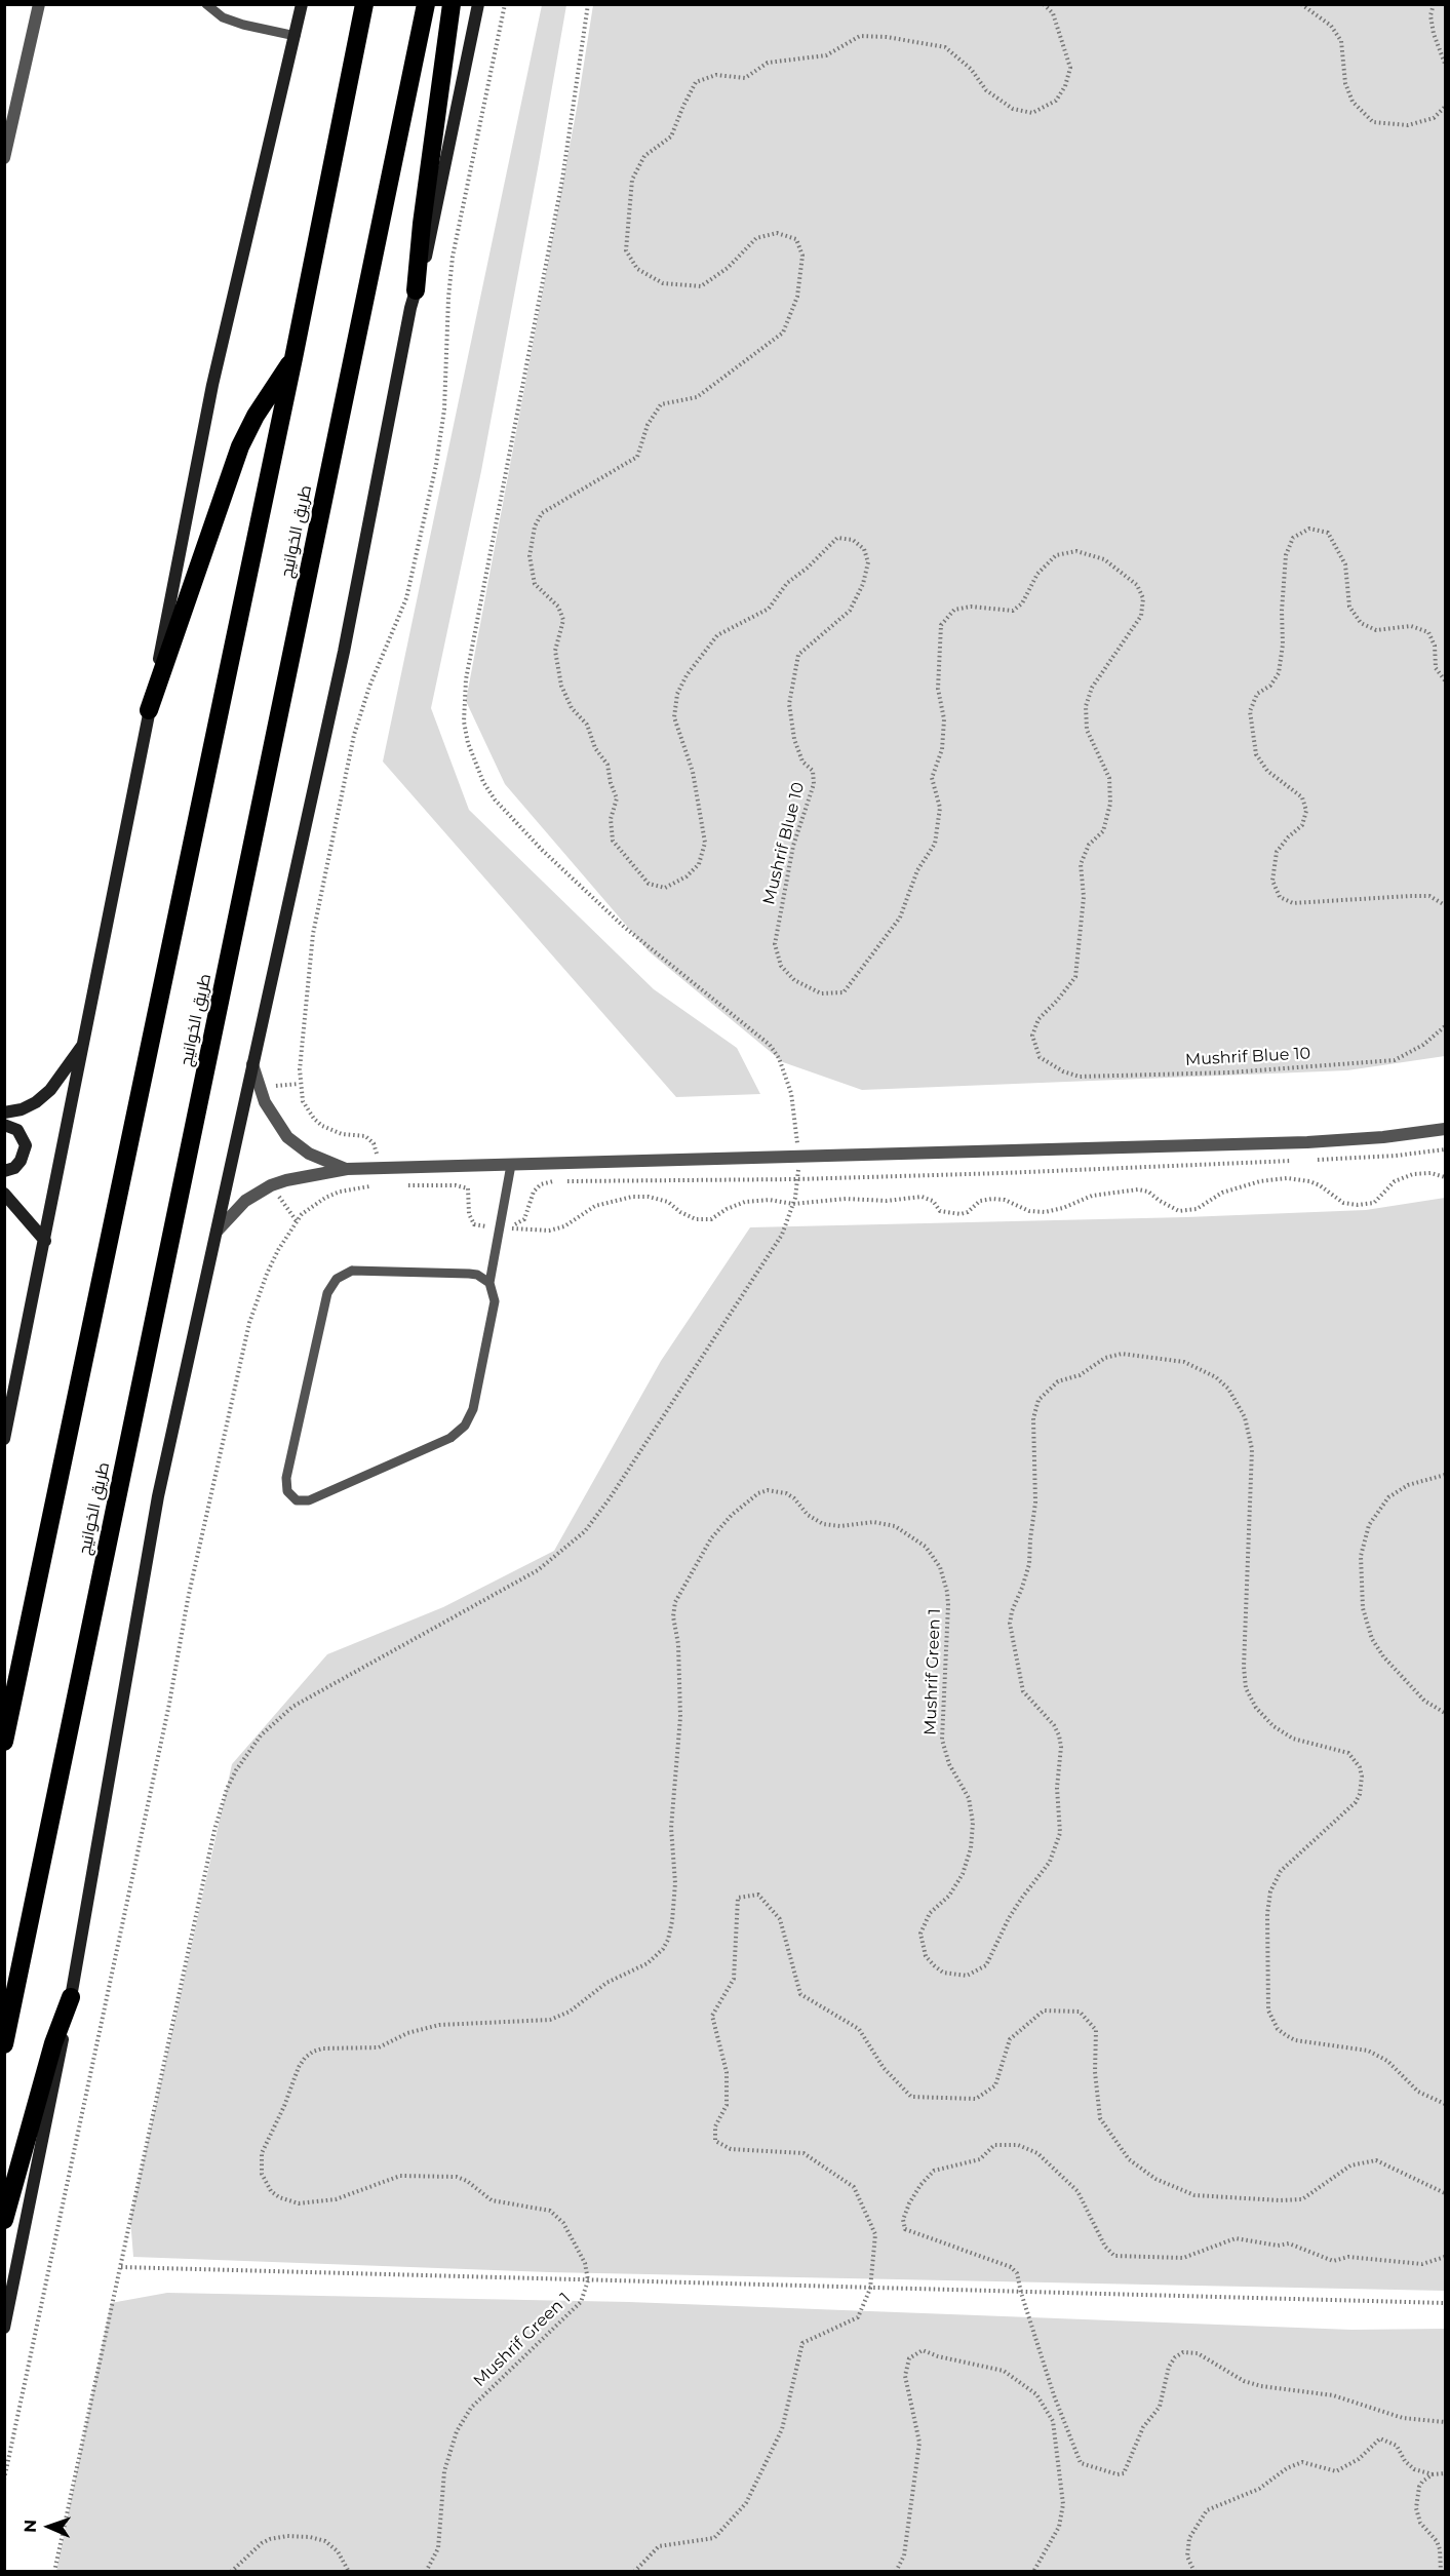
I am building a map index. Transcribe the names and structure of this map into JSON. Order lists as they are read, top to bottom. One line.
{"streets":{"highway":["طريق الخوانيج"],"path":["Mushrif Blue 10","Mushrif Green 1"]},"north":"left"}
